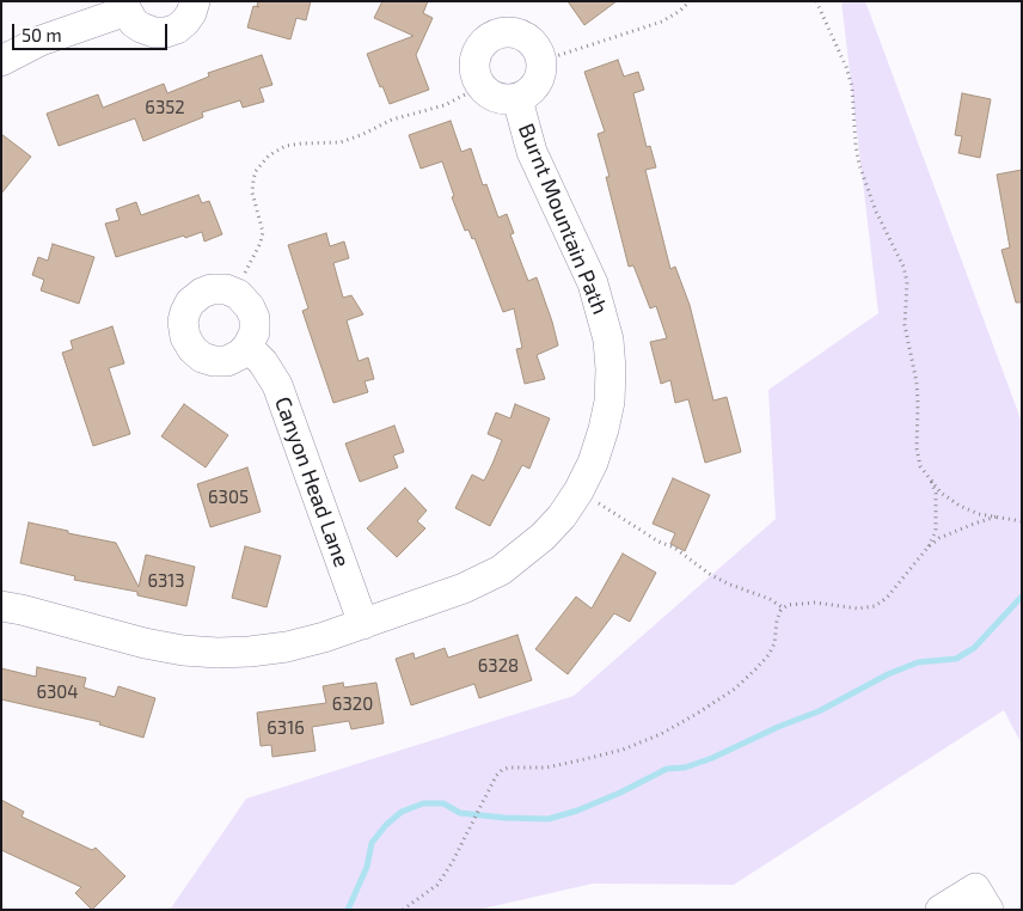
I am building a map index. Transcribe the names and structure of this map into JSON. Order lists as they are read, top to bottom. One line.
{"streets":{"street":["Burnt Mountain Path","Canyon Head Lane"]},"crossings":[["Burnt Mountain Path","Canyon Head Lane"]],"house_numbers":["6352","6305","6313","6328","6304","6320","6316"],"scale_bar":"50 m"}
